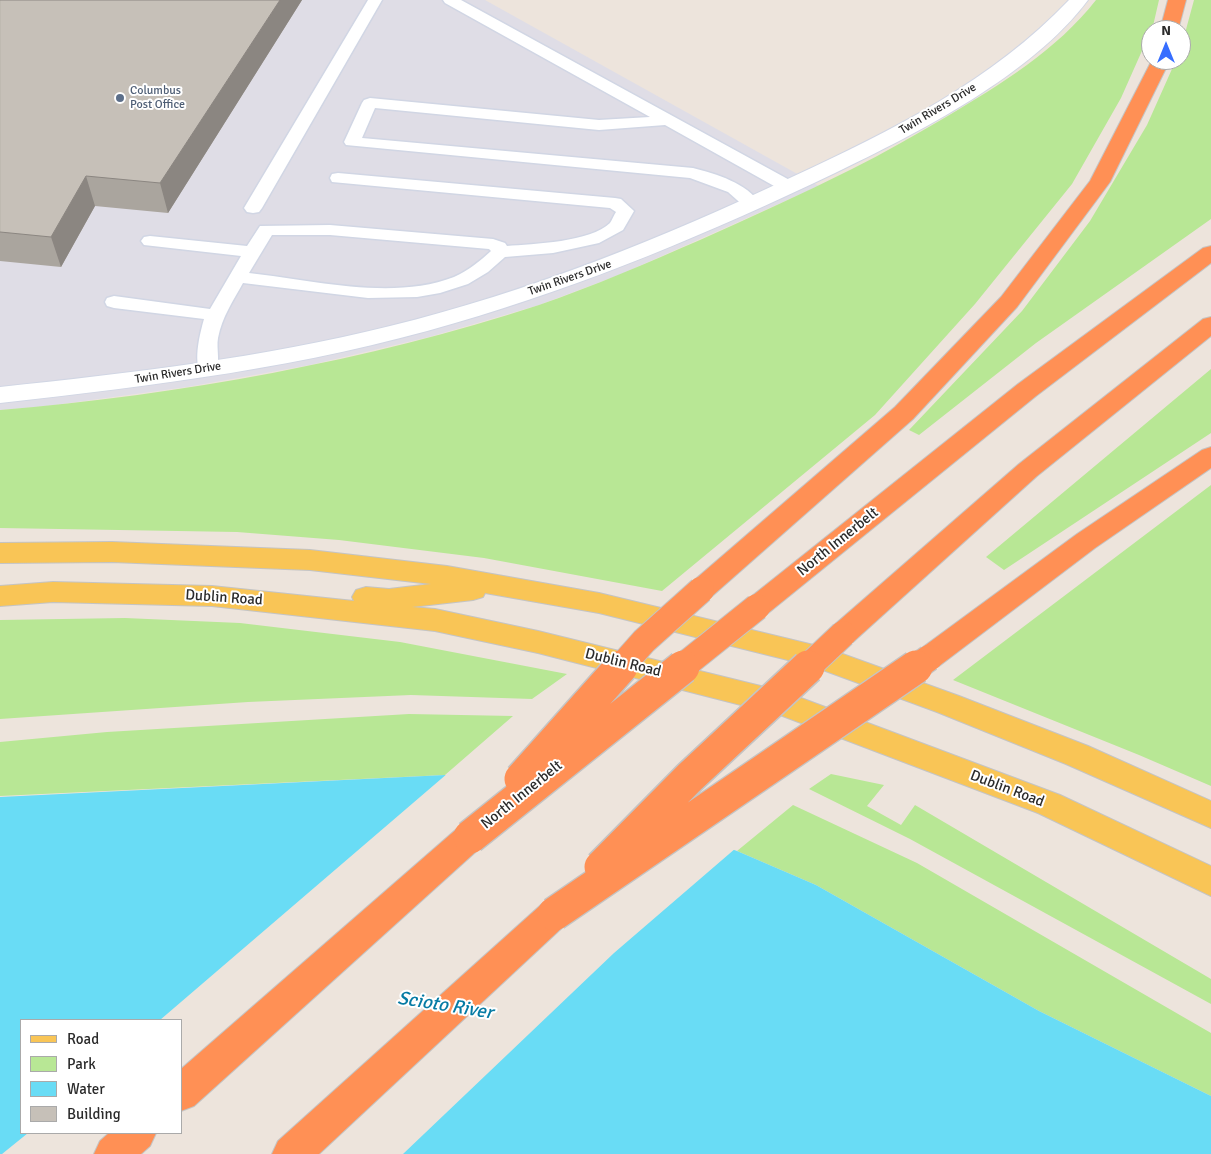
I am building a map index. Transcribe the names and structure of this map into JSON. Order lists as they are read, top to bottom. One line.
{"streets":{"highway":["North Innerbelt"],"main road":["Twin Rivers Drive","Dublin Road"]},"water":["Scioto River"],"places":["Columbus Post Office"],"legend":["Road","Park","Water","Building"],"north":"top"}
